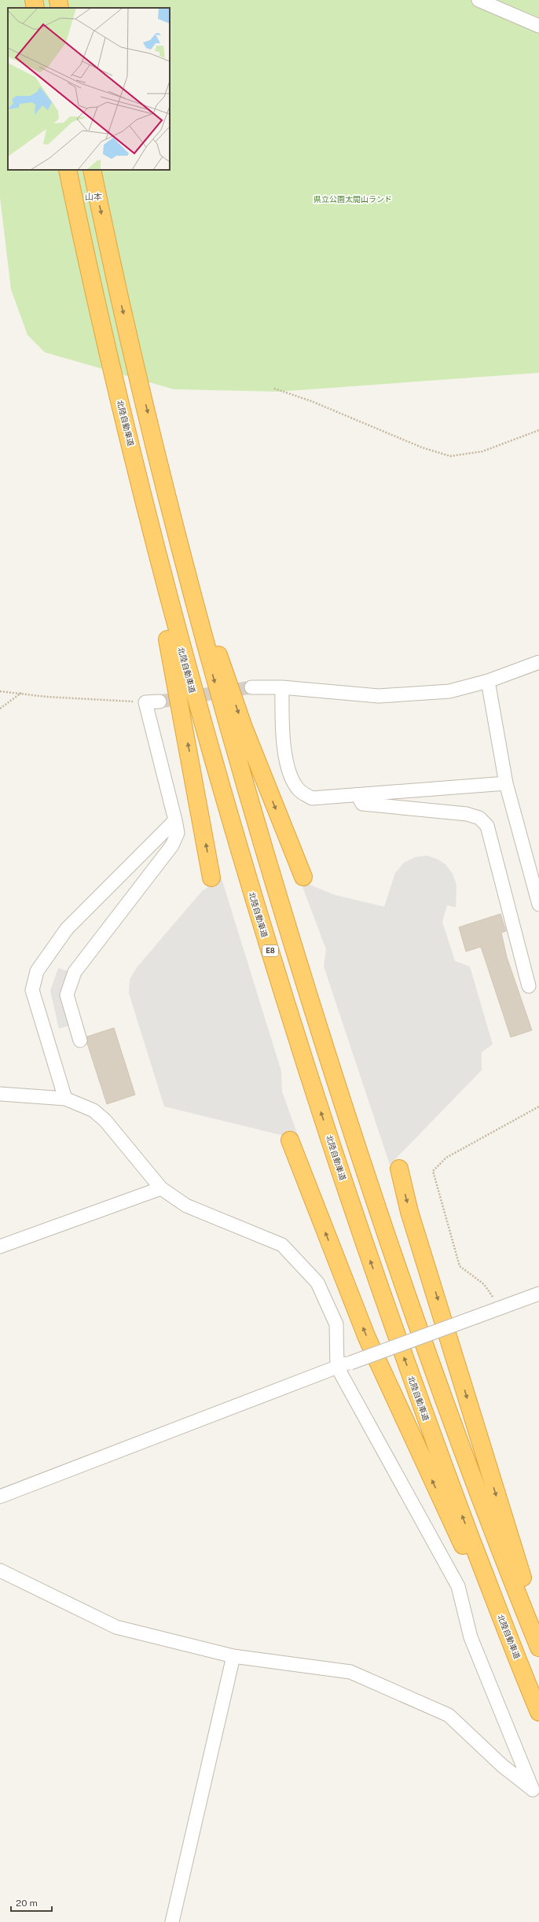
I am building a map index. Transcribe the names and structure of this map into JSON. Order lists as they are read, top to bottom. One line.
{"streets":{"highway":["北陸自動車道","E8"]},"districts":["山本"],"parks":["県立公園太閤山ランド"],"scale_bar":"20 m"}
